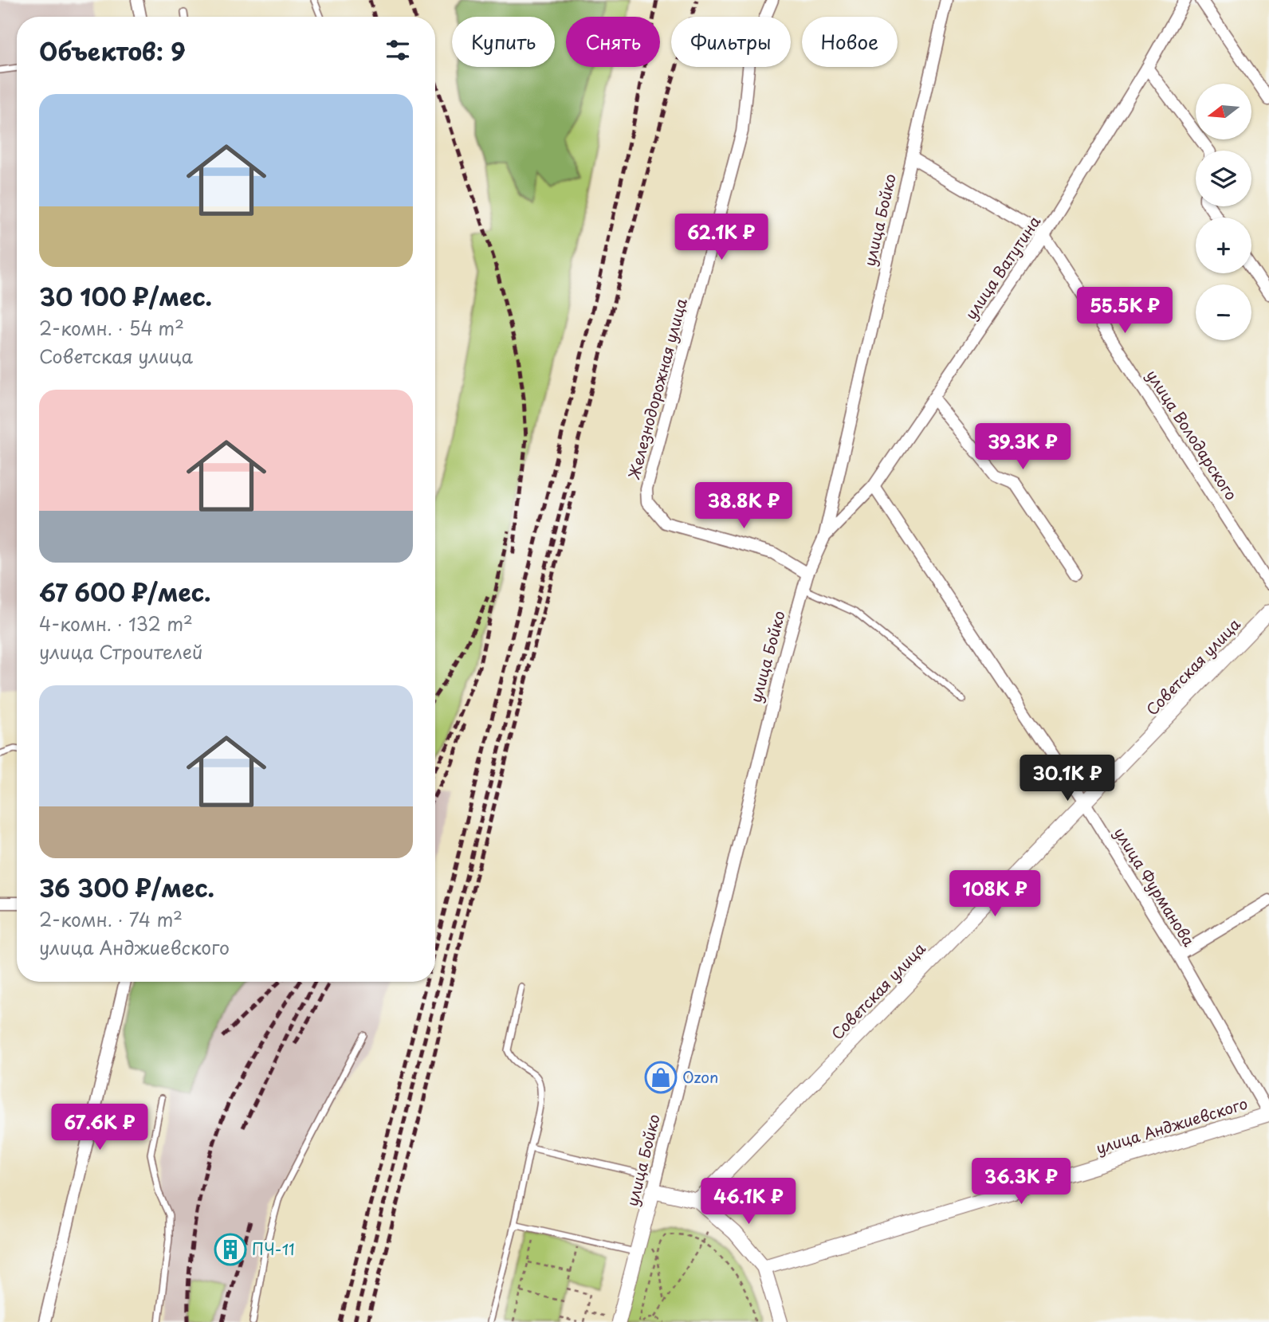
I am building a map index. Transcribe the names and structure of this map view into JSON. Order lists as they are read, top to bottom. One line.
{"streets":{"street":["улица Бойко","улица Ватутина","Железнодорожная улица","улица Володарского","Советская улица","улица Фурманова","улица Анджиевского"]},"crossings":[["улица Бойко","улица Ватутина"],["улица Бойко","Железнодорожная улица"],["улица Бойко","улица Володарского"],["улица Ватутина","улица Володарского"],["улица Ватутина","улица Фурманова"],["Советская улица","улица Фурманова"],["улица Фурманова","улица Анджиевского"]],"places":{"shop":["Ozon"],"building":["ПЧ-11"]},"north":"left","page":{"chip":["Купить","Снять","Фильтры","Новое"],"heading":"Объектов: 9","map_buttons":["+","−"],"list":[{"name":"30 100 ₽/мес.","note":"2-комн. · 54 m² · Советская улица"},{"name":"67 600 ₽/мес.","note":"4-комн. · 132 m² · улица Строителей"},{"name":"36 300 ₽/мес.","note":"2-комн. · 74 m² · улица Анджиевского"}],"price":["62.1K ₽","55.5K ₽","39.3K ₽","38.8K ₽","30.1K ₽","108K ₽","67.6K ₽","36.3K ₽","46.1K ₽"]}}
